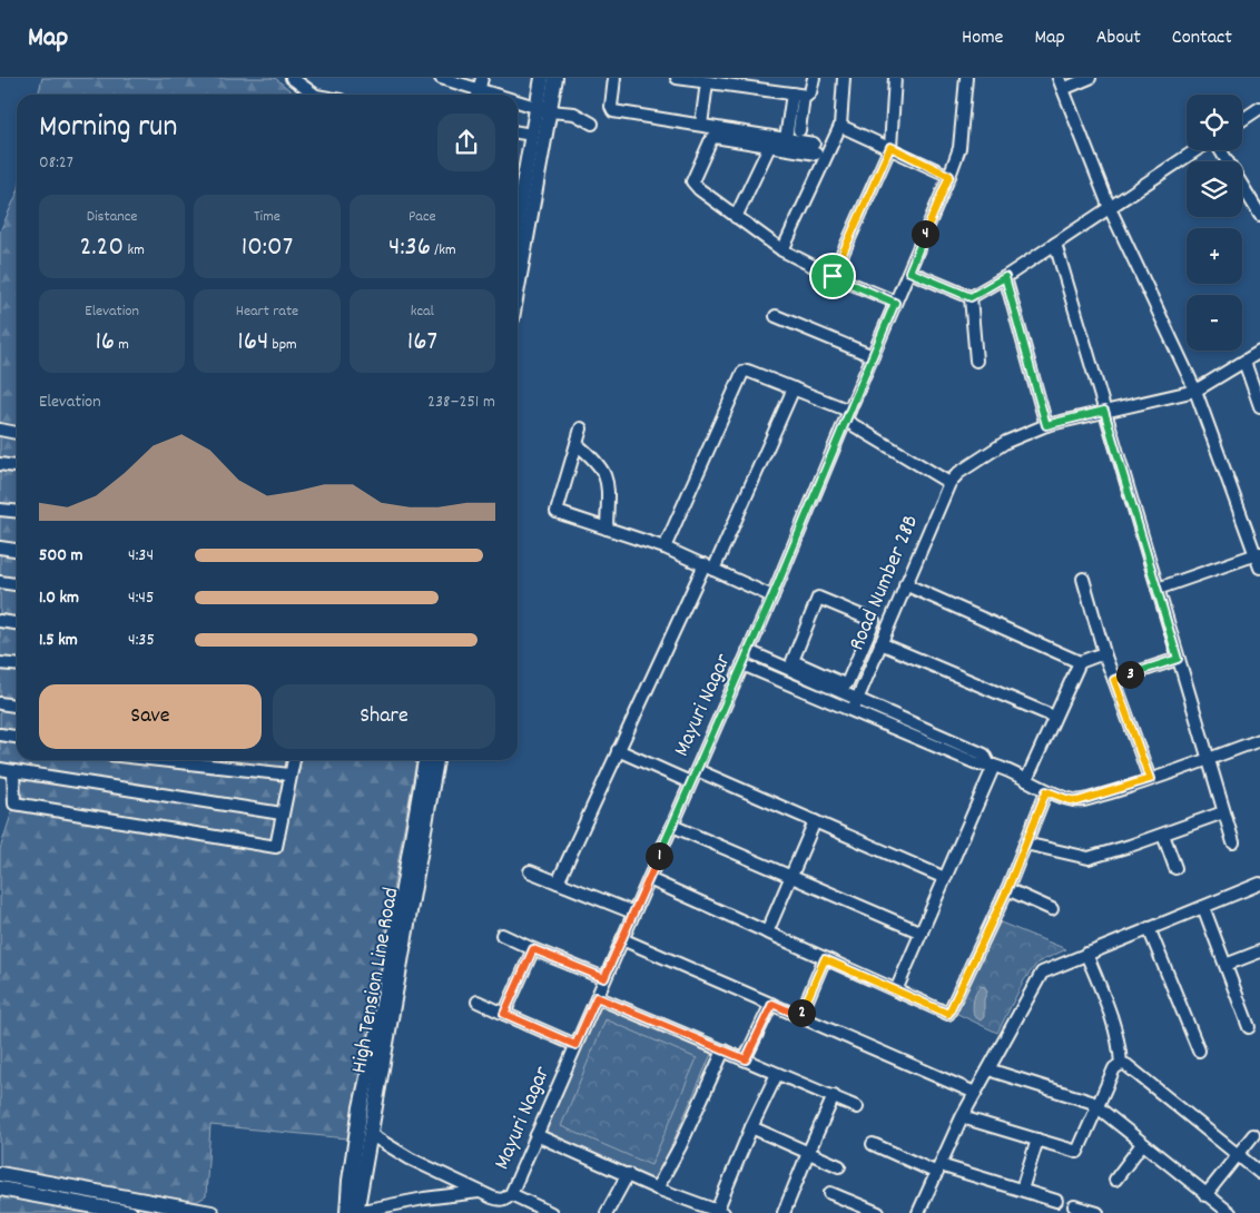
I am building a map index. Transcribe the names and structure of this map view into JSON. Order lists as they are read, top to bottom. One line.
{"streets":{"main road":["High Tension Line Road"],"street":["Road Number 28B","Mayuri Nagar"]},"crossings":[["Mayuri Nagar","High Tension Line Road"]],"page":{"header":"Map","nav":["Home","Map","About","Contact"],"map_buttons":["+","−"],"heading":["Morning run","08:27"],"stats":[["Distance","2.20 km"],["Time","10:07"],["Pace","4:36 /km"],["Elevation","16 m"],["Heart rate","164 bpm"],["kcal","167"]],"pins":["4","3","1","2"],"chart":["Elevation","238–251 m"],"list":[{"name":"500 m","note":"4:34"},{"name":"1.0 km","note":"4:45"},{"name":"1.5 km","note":"4:35"}],"buttons":["Save","Share"]}}
